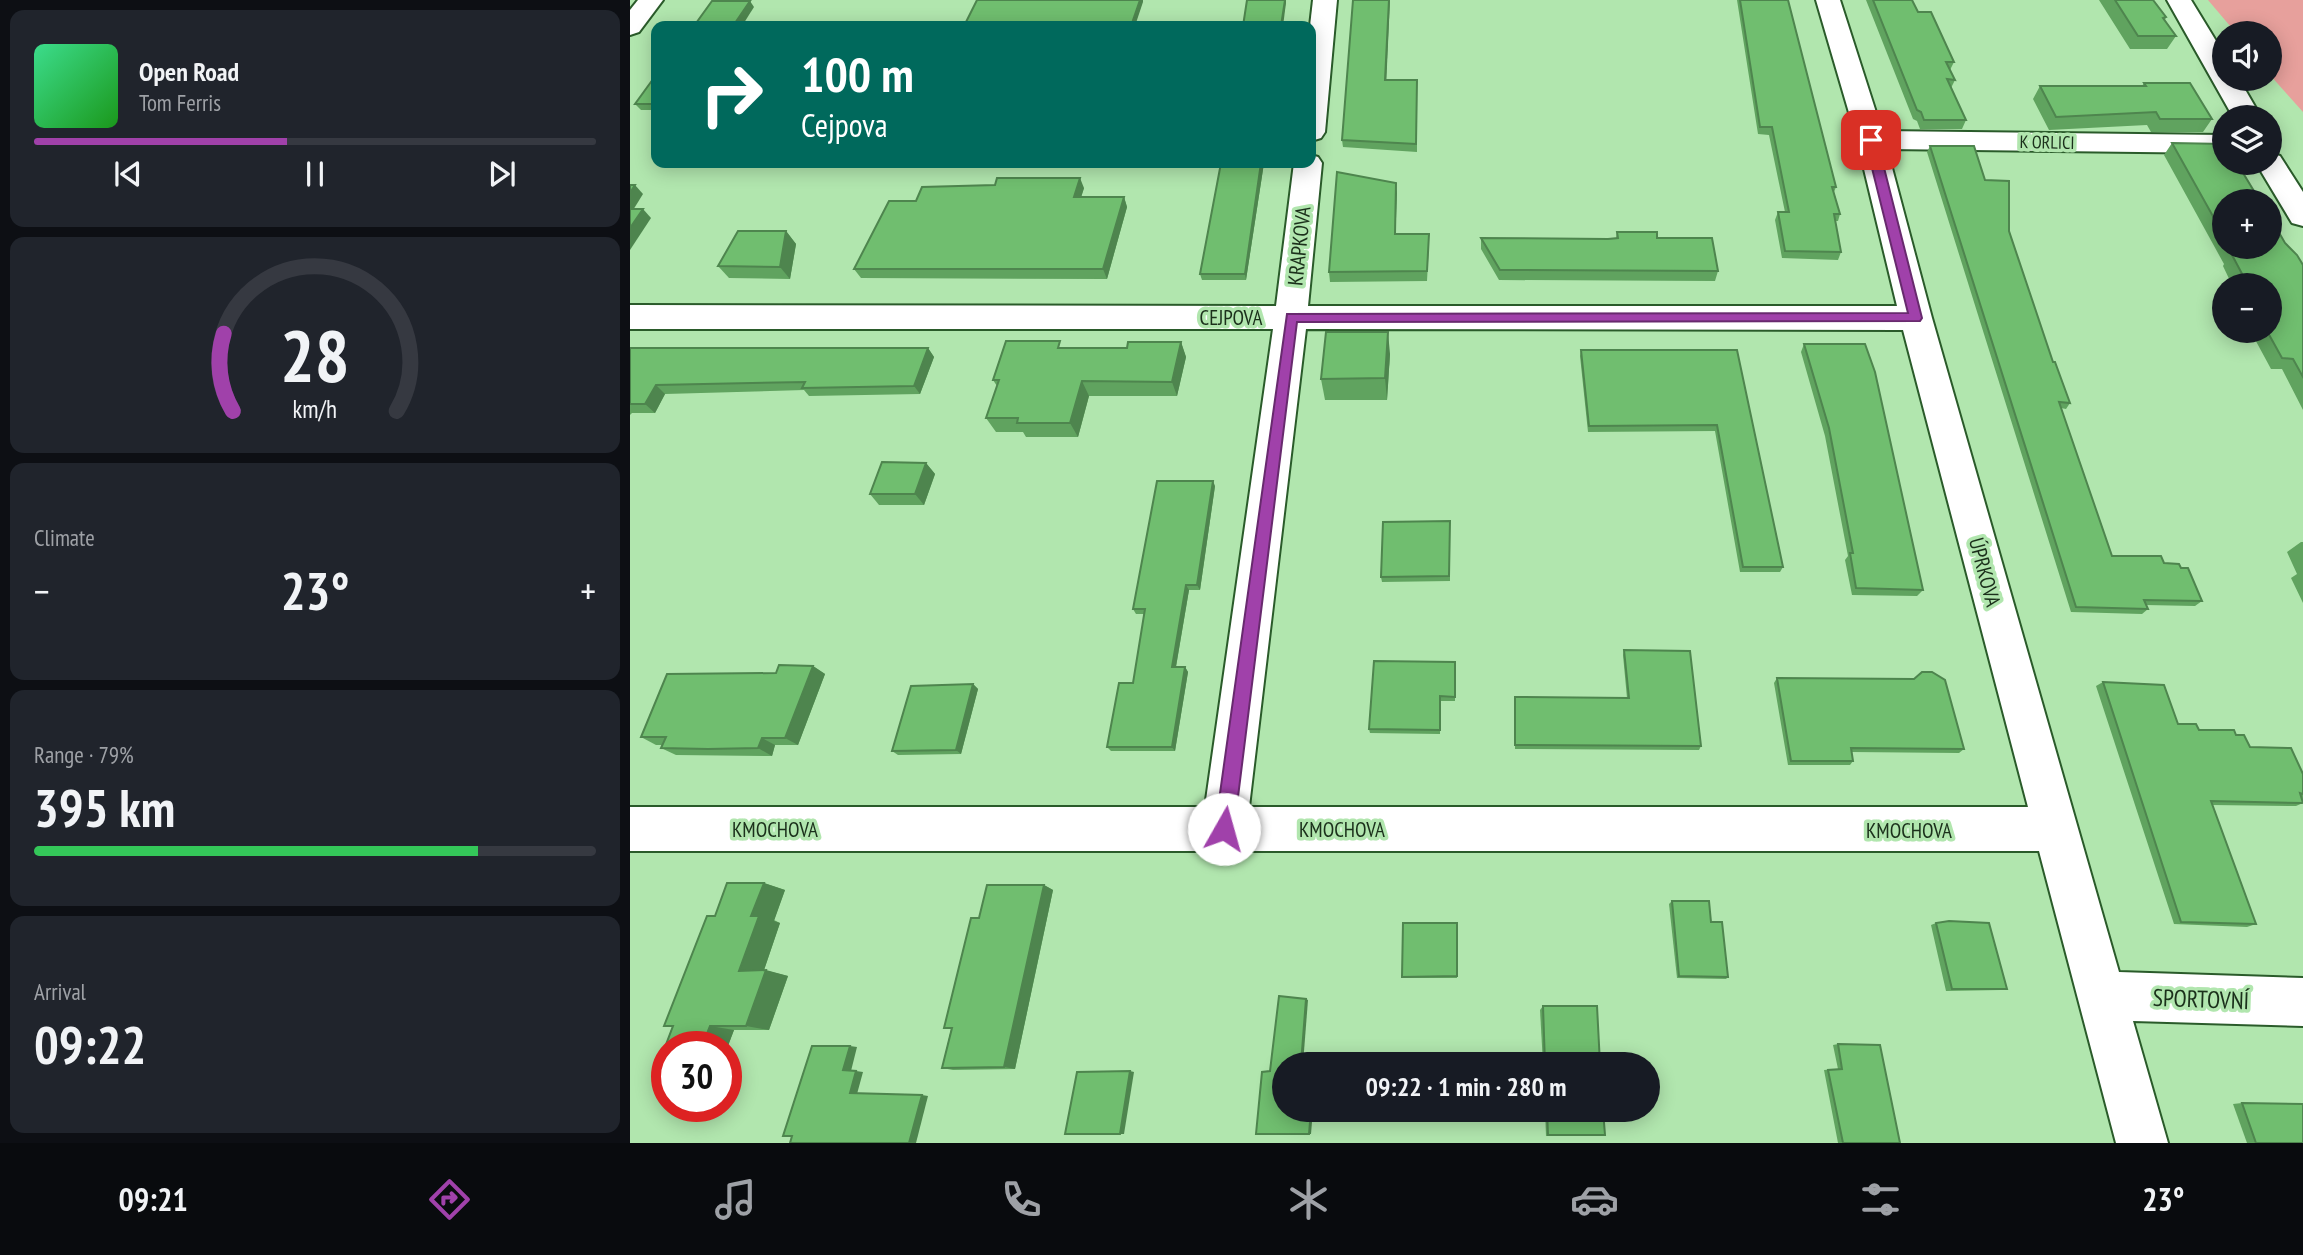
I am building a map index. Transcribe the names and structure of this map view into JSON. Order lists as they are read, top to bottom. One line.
{"streets":{"street":["K ORLICI","KRAPKOVA","CEJPOVA","ÚPRKOVA","KMOCHOVA","SPORTOVNÍ"]},"crossings":[["K ORLICI","ÚPRKOVA"],["KRAPKOVA","CEJPOVA"],["KRAPKOVA","KMOCHOVA"],["CEJPOVA","ÚPRKOVA"],["ÚPRKOVA","KMOCHOVA"],["ÚPRKOVA","SPORTOVNÍ"]],"page":{"map_buttons":["+","−"],"turn":["100 m","Cejpova"],"song":["Open Road","Tom Ferris"],"tile":["Climate",["Range · 79%","395 km"],["Arrival","09:22"]],"heat":["−","23°","+"],"limit":"30","trip":"09:22 · 1 min · 280 m","tabs":["09:21","23°"],"gauge":["28","km/h"]}}
